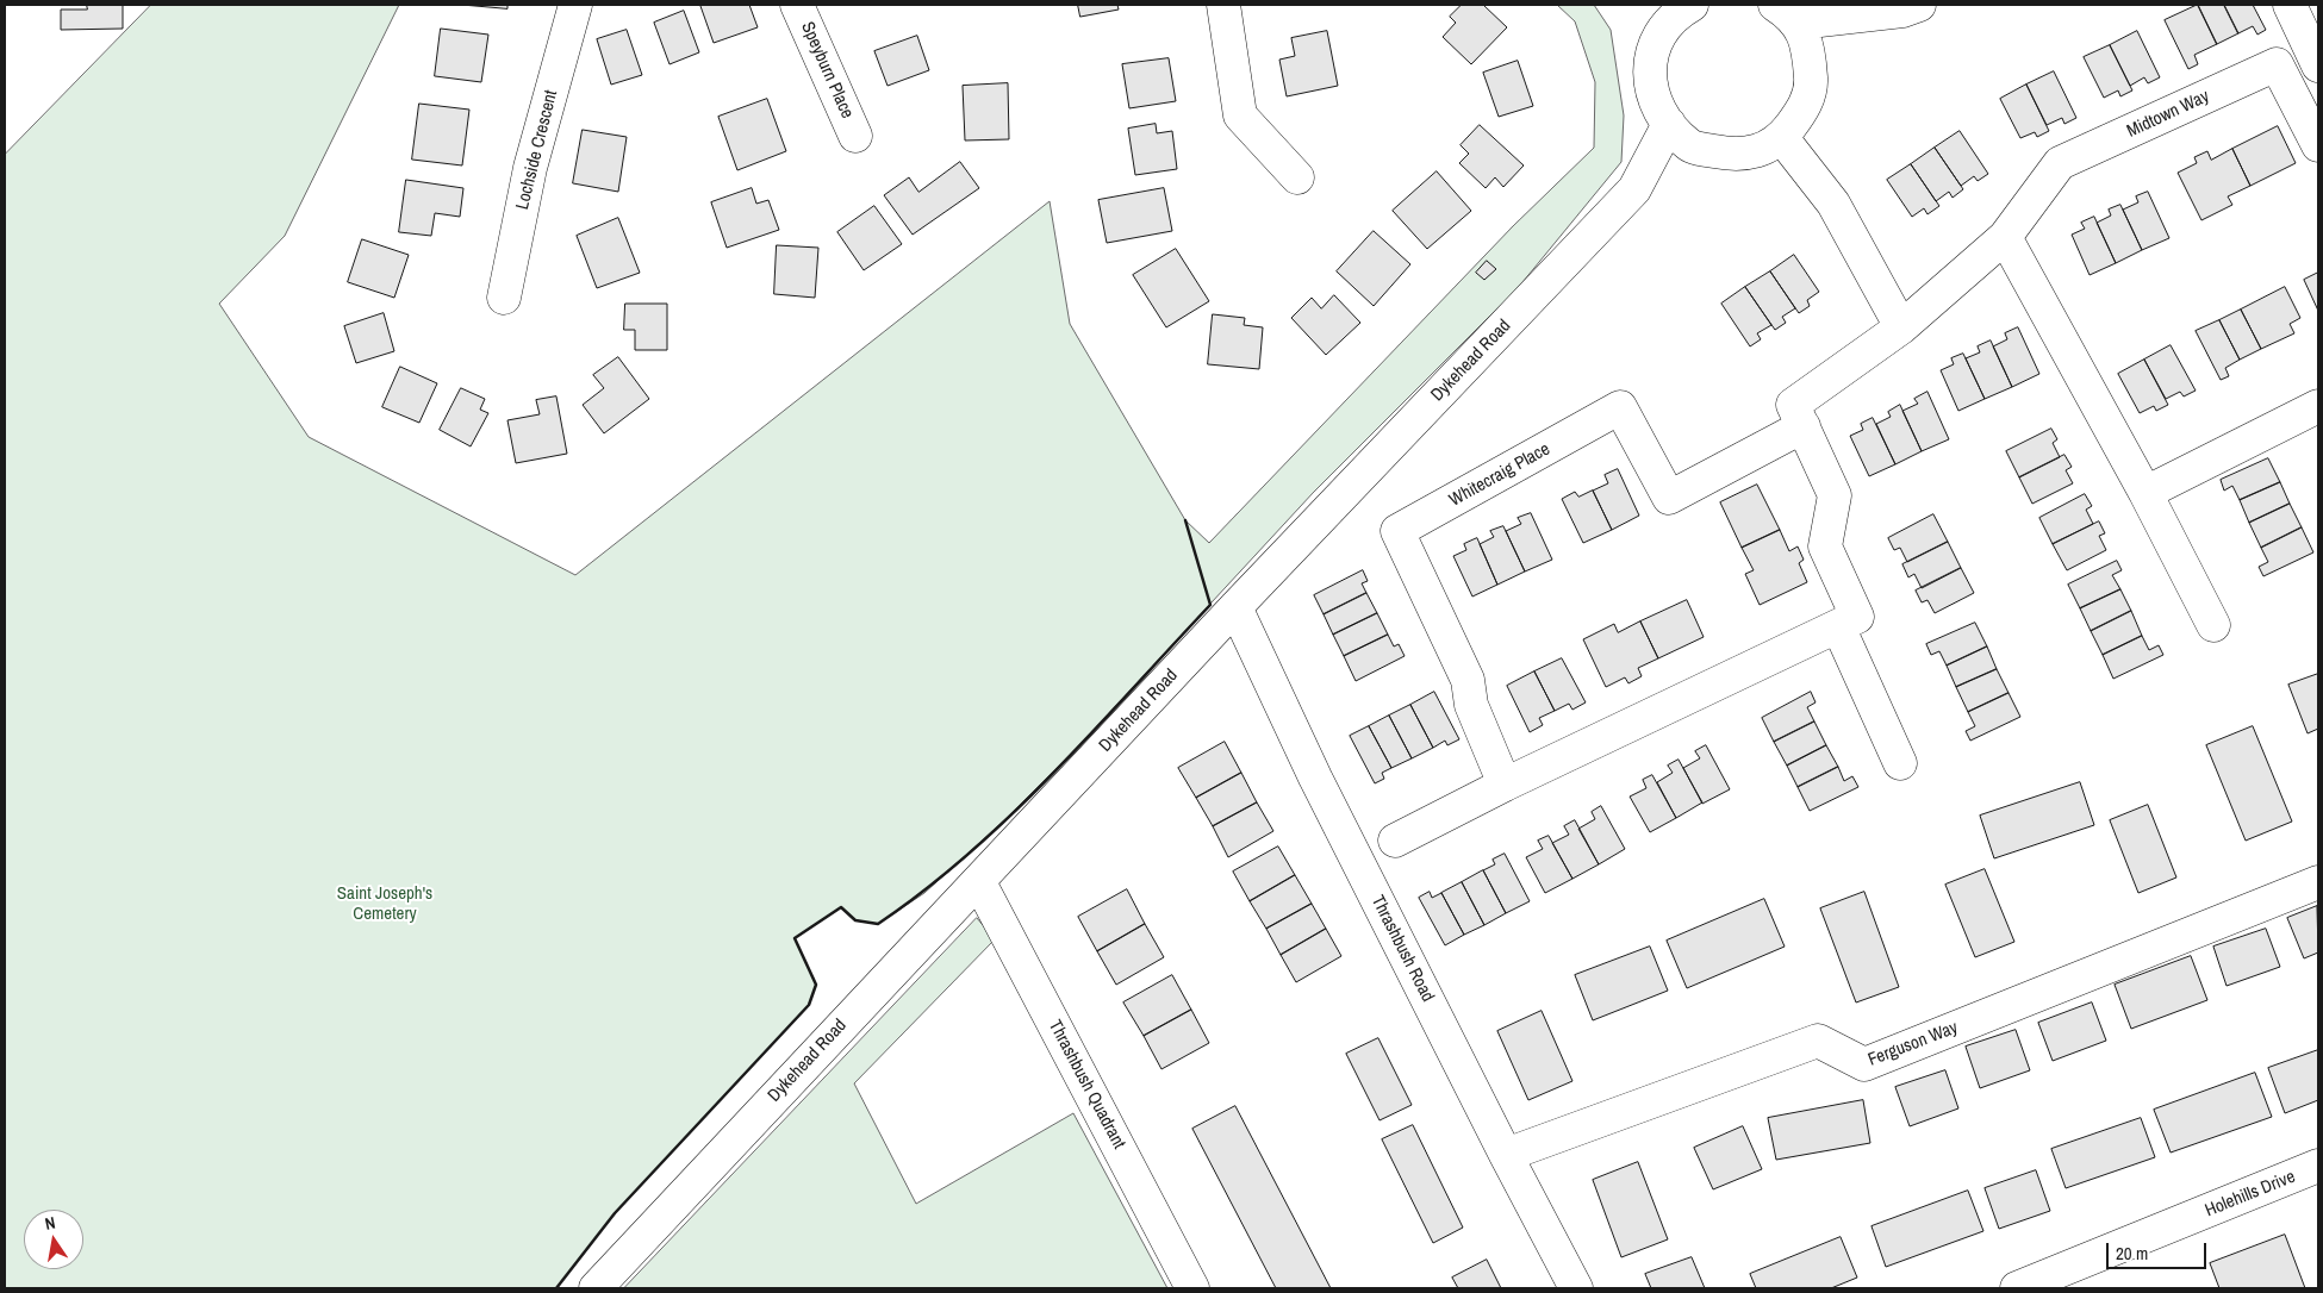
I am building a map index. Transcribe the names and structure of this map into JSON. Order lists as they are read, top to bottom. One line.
{"streets":{"street":["Speyburn Place","Midtown Way","Lochside Crescent","Dykehead Road","Whitecraig Place","Thrashbush Road","Ferguson Way","Thrashbush Quadrant","Holehills Drive"]},"crossings":[["Dykehead Road","Thrashbush Road"],["Dykehead Road","Thrashbush Quadrant"],["Thrashbush Road","Ferguson Way"]],"parks":["Saint Joseph's Cemetery"],"scale_bar":"20 m","north":"top"}
